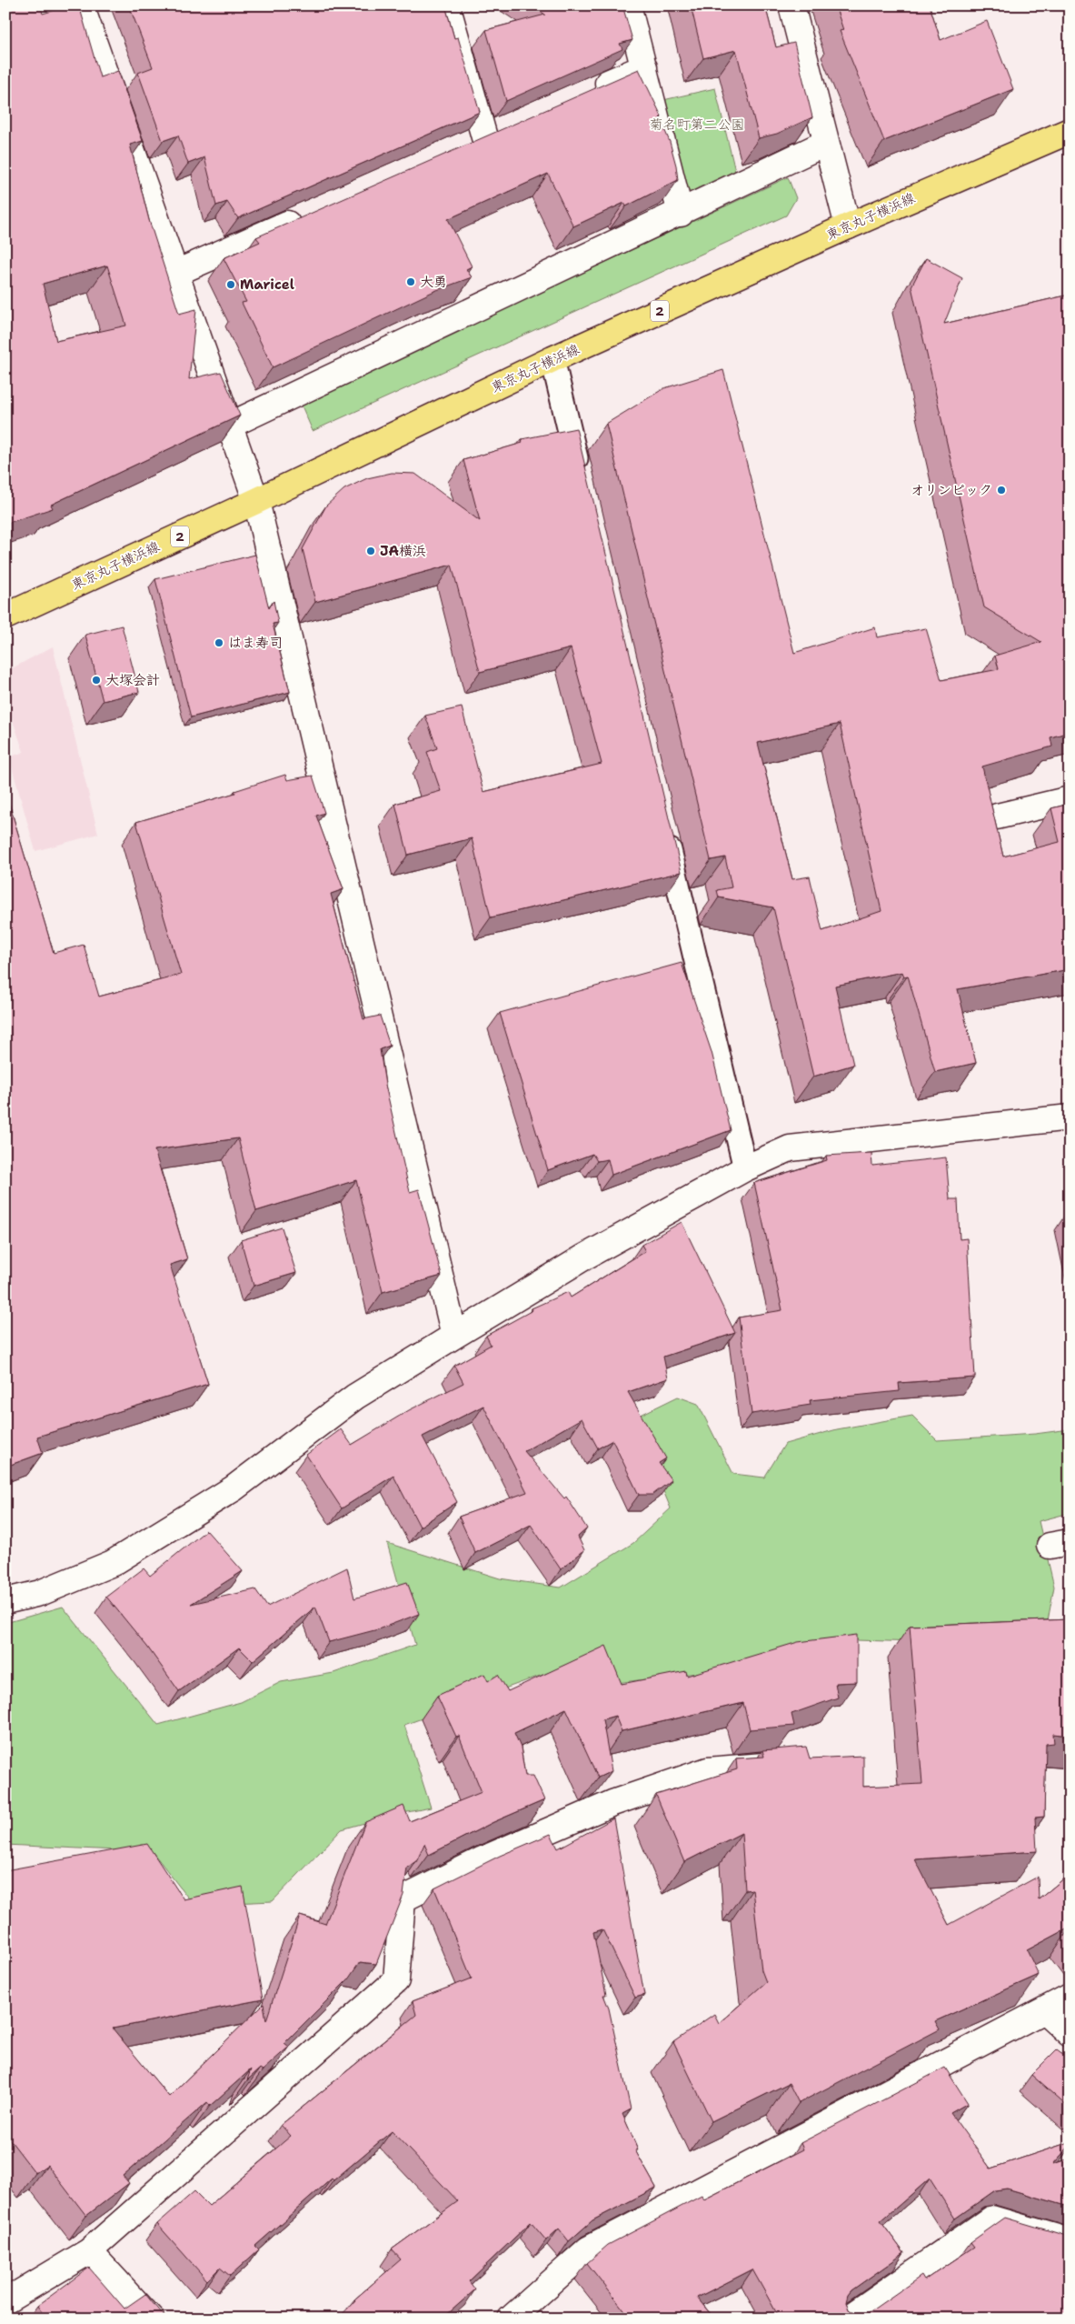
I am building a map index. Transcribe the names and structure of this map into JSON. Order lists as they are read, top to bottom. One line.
{"streets":{"main road":["東京丸子横浜線","2"]},"parks":["菊名町第二公園"],"places":["大勇","Maricel","オリンピック","JA横浜","はま寿司","大塚会計"]}
